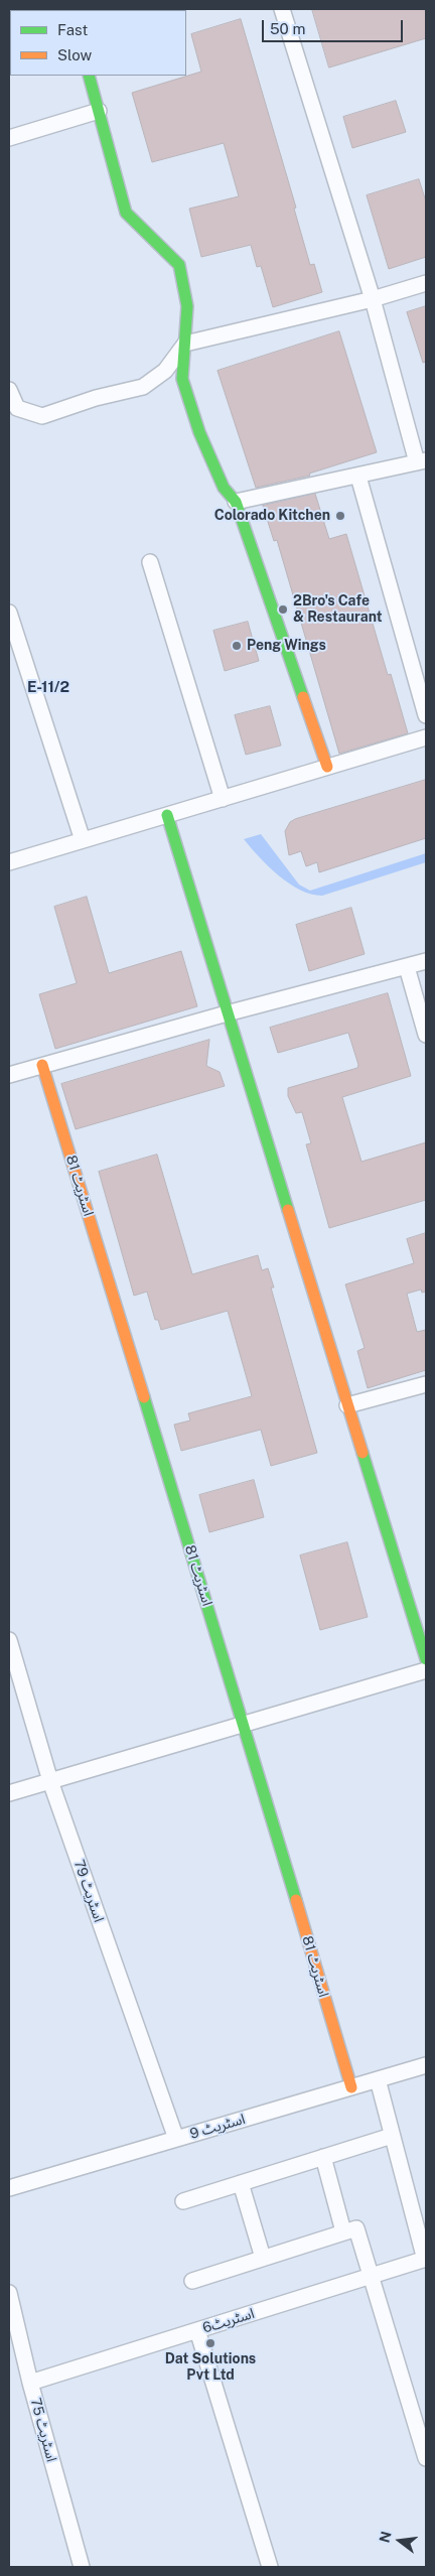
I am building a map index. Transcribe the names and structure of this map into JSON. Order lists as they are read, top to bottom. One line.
{"streets":{"street":["اسٹریٹ 81","اسٹریٹ 79","اسٹریٹ 9","اسٹریٹ6","اسٹریٹ 75"]},"crossings":[["اسٹریٹ 81","اسٹریٹ 9"],["اسٹریٹ 79","اسٹریٹ 9"],["اسٹریٹ6","اسٹریٹ 75"]],"districts":["E-11/2"],"places":["Colorado Kitchen","2Bro's Cafe & Restaurant","Peng Wings","Dat Solutions Pvt Ltd"],"legend":["Fast","Slow"],"scale_bar":"50 m","north":"left"}
